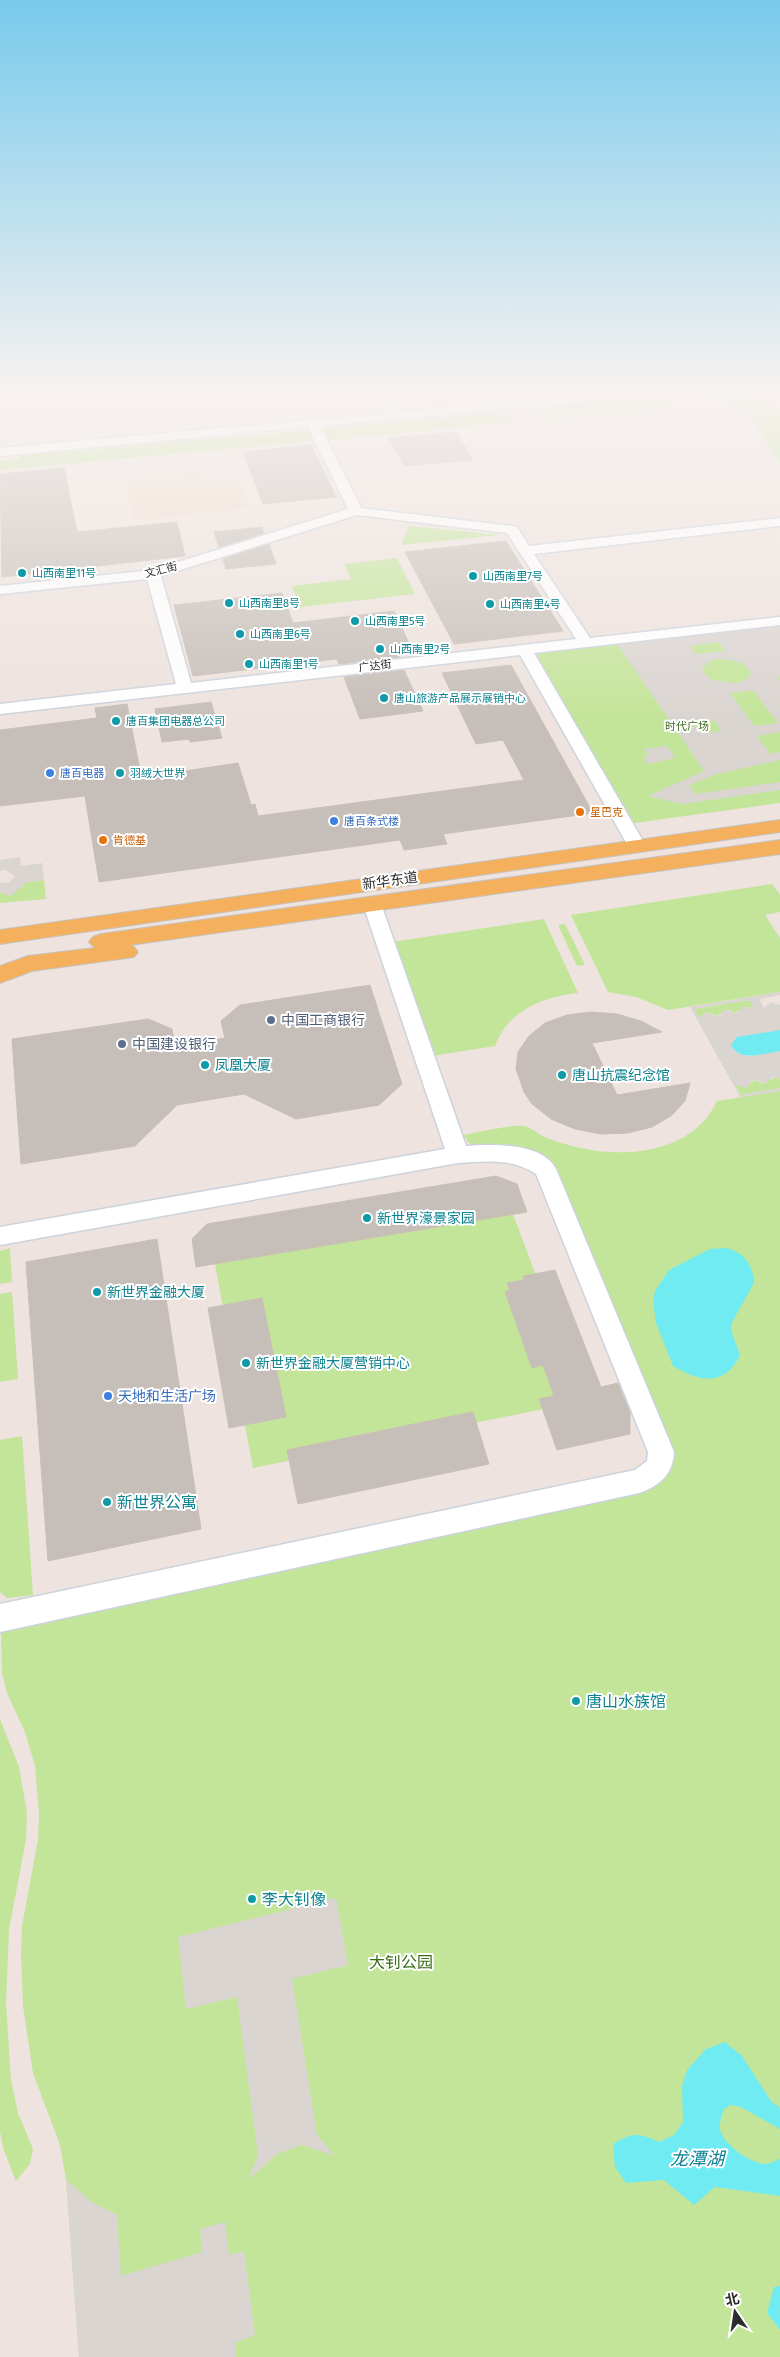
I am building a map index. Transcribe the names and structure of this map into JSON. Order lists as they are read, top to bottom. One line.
{"streets":{"main road":["新华东道"],"street":["文汇街","广达街"]},"water":["龙潭湖"],"parks":["时代广场","大钊公园"],"places":["山西南里11号","山西南里7号","山西南里8号","山西南里4号","山西南里5号","山西南里6号","山西南里2号","山西南里1号","唐山旅游产品展示展销中心","唐百集团电器总公司","唐百电器","羽绒大世界","星巴克","唐百条式楼","肯德基","中国工商银行","中国建设银行","凤凰大厦","唐山抗震纪念馆","新世界濠景家园","新世界金融大厦","新世界金融大厦营销中心","天地和生活广场","新世界公寓","唐山水族馆","李大钊像"],"north":"top"}
